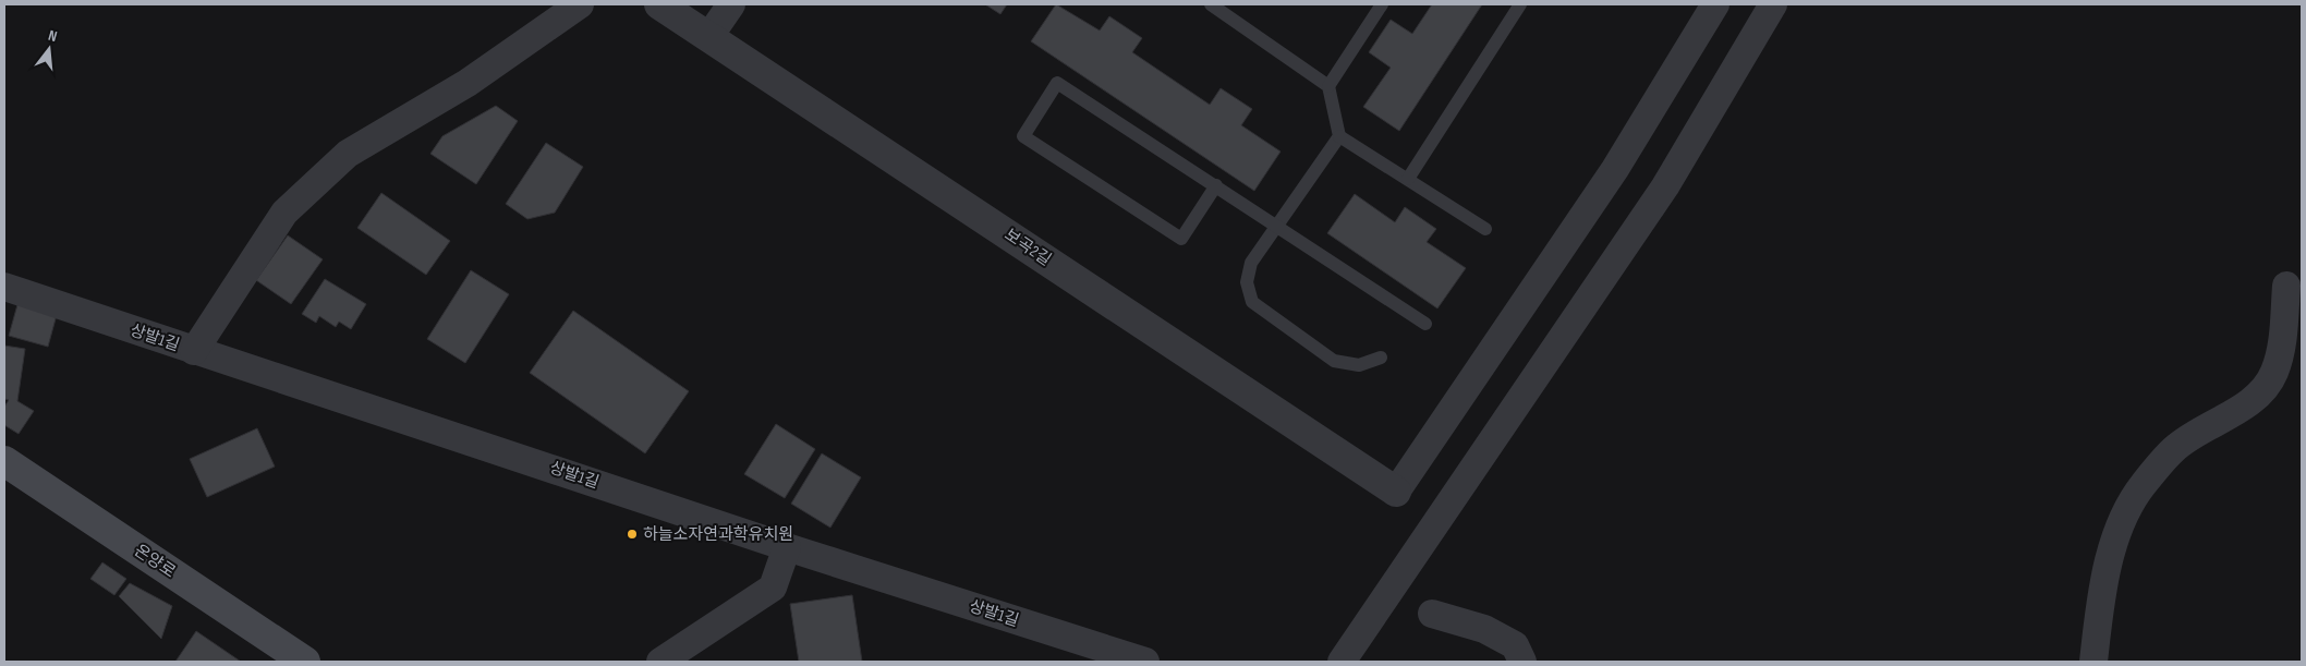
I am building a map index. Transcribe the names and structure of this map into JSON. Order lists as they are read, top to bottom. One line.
{"streets":{"main road":["온양로"],"street":["보곡2길","상발1길"]},"places":["하늘소자연과학유치원"],"north":"top"}
